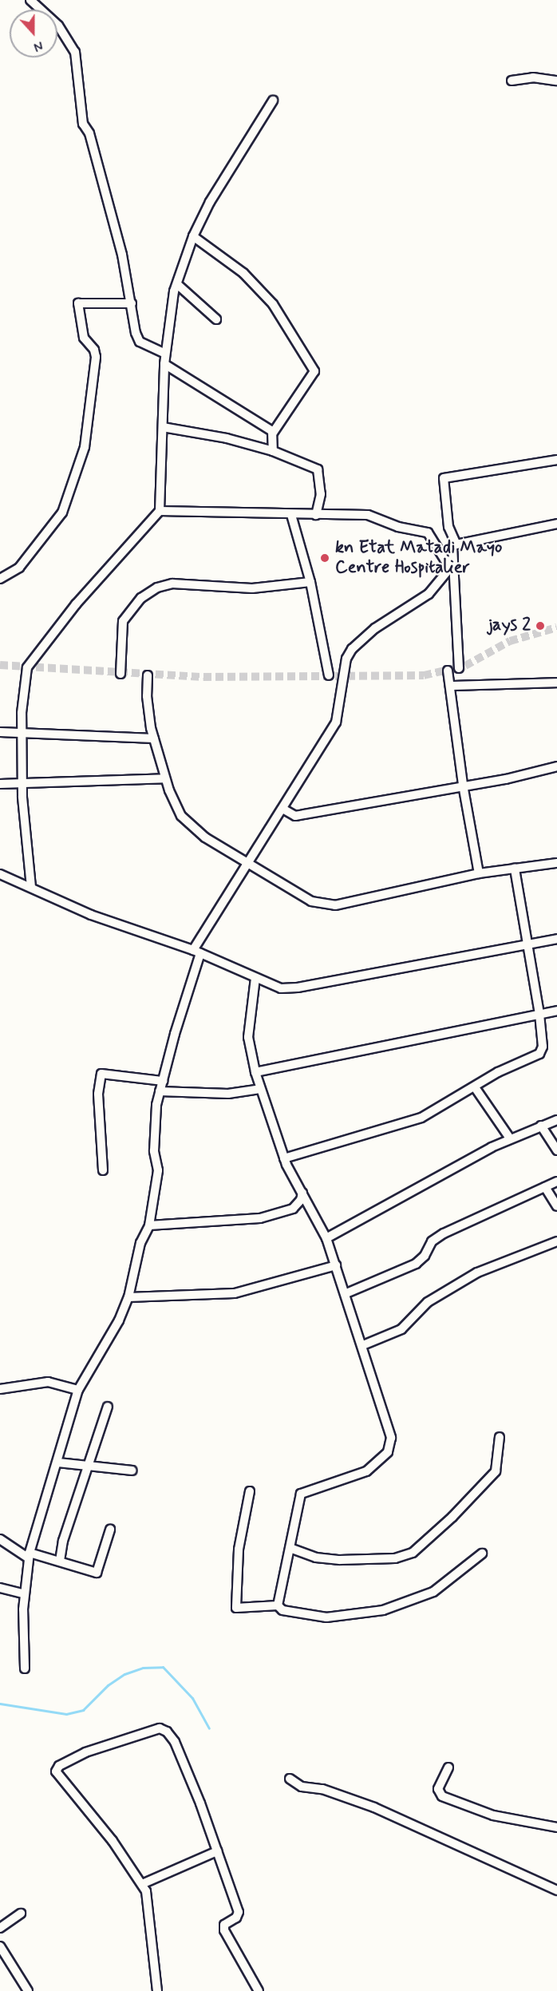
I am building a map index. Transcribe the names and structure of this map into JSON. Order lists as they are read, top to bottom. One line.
{"places":["kn Etat Matadi Mayo Centre Hospitalier","jays 2"],"north":"bottom"}
